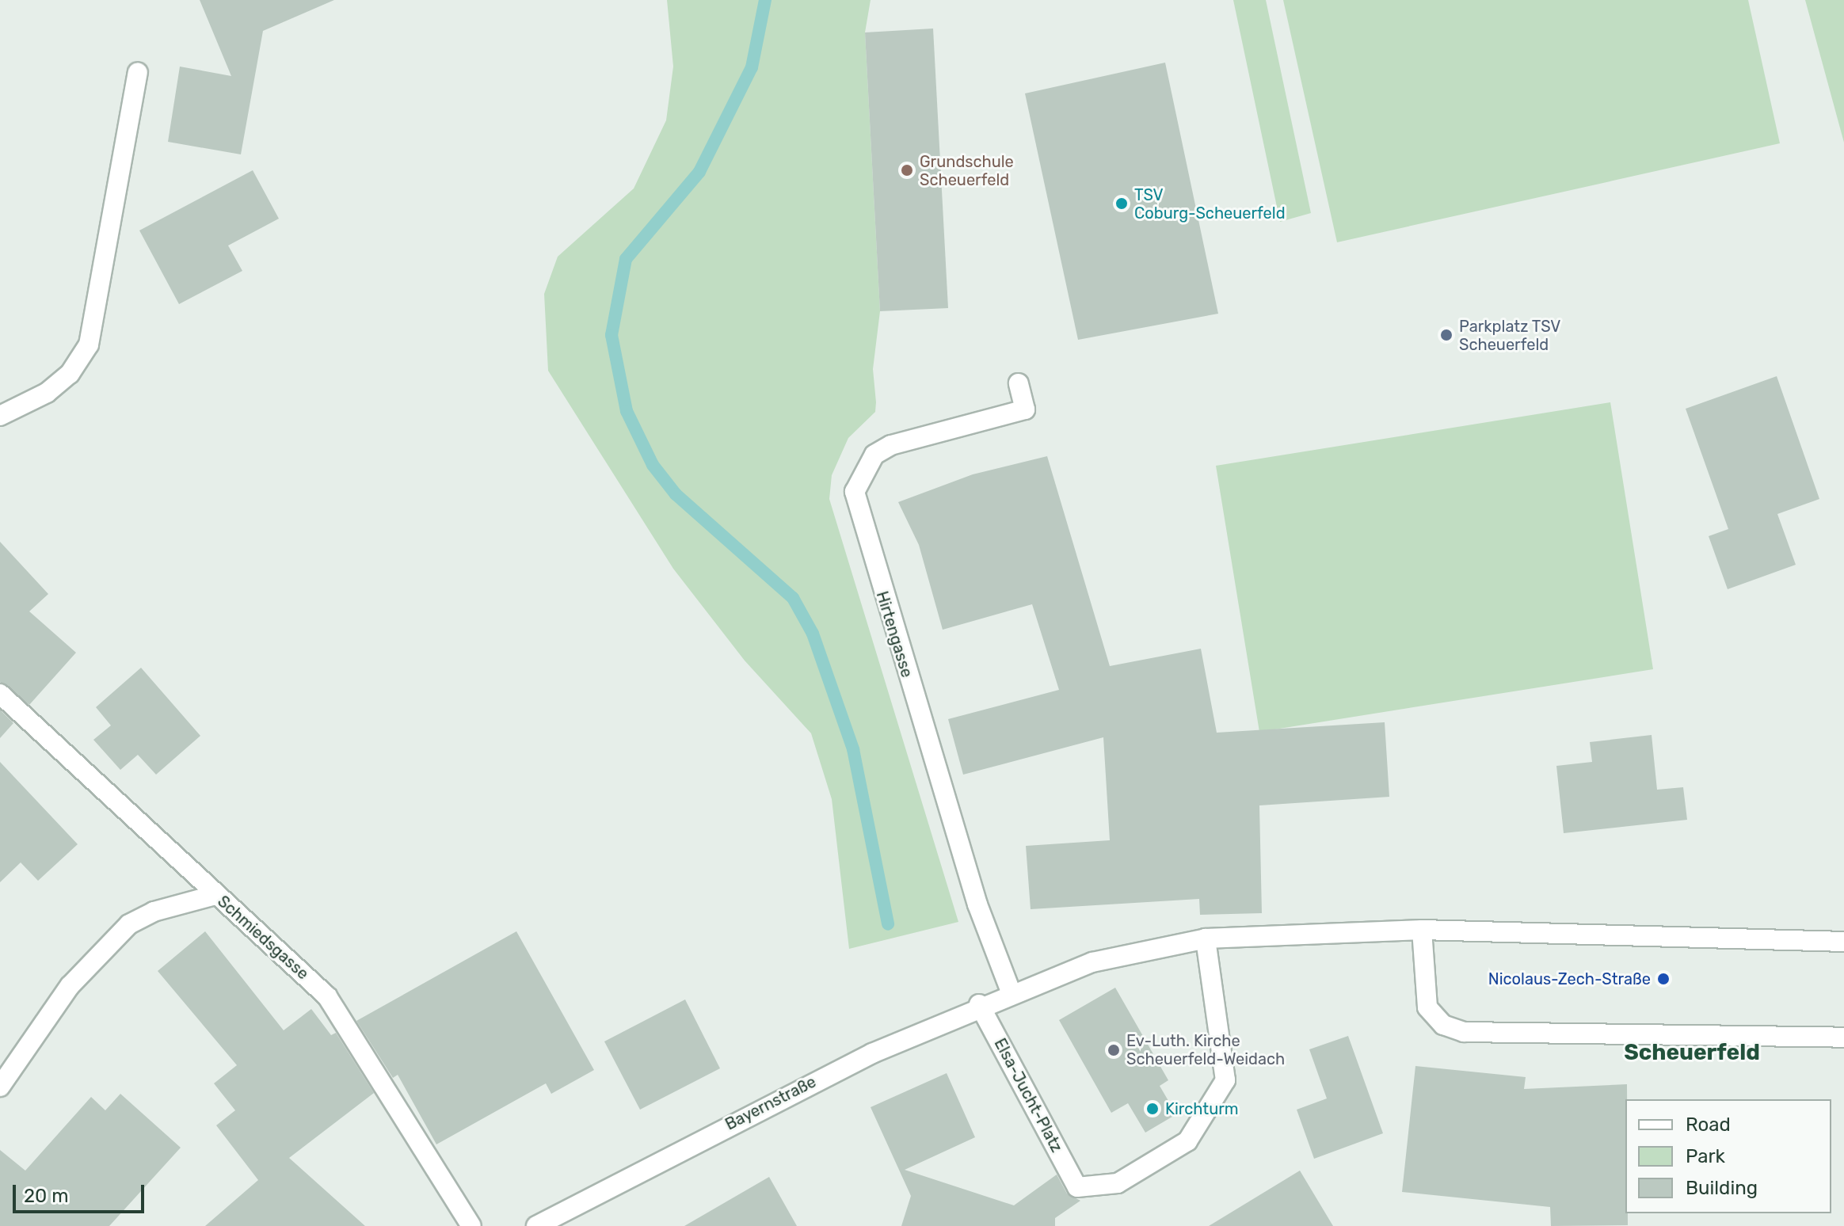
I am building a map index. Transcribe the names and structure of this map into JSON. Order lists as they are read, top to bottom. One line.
{"streets":{"street":["Hirtengasse","Schmiedsgasse","Elsa-Jucht-Platz","Bayernstraße"]},"crossings":[["Hirtengasse","Bayernstraße"],["Elsa-Jucht-Platz","Bayernstraße"]],"districts":["Scheuerfeld"],"places":["Grundschule Scheuerfeld","TSV Coburg-Scheuerfeld","Parkplatz TSV Scheuerfeld","Nicolaus-Zech-Straße","Ev-Luth. Kirche Scheuerfeld-Weidach","Kirchturm"],"legend":["Road","Park","Building"],"scale_bar":"20 m"}
